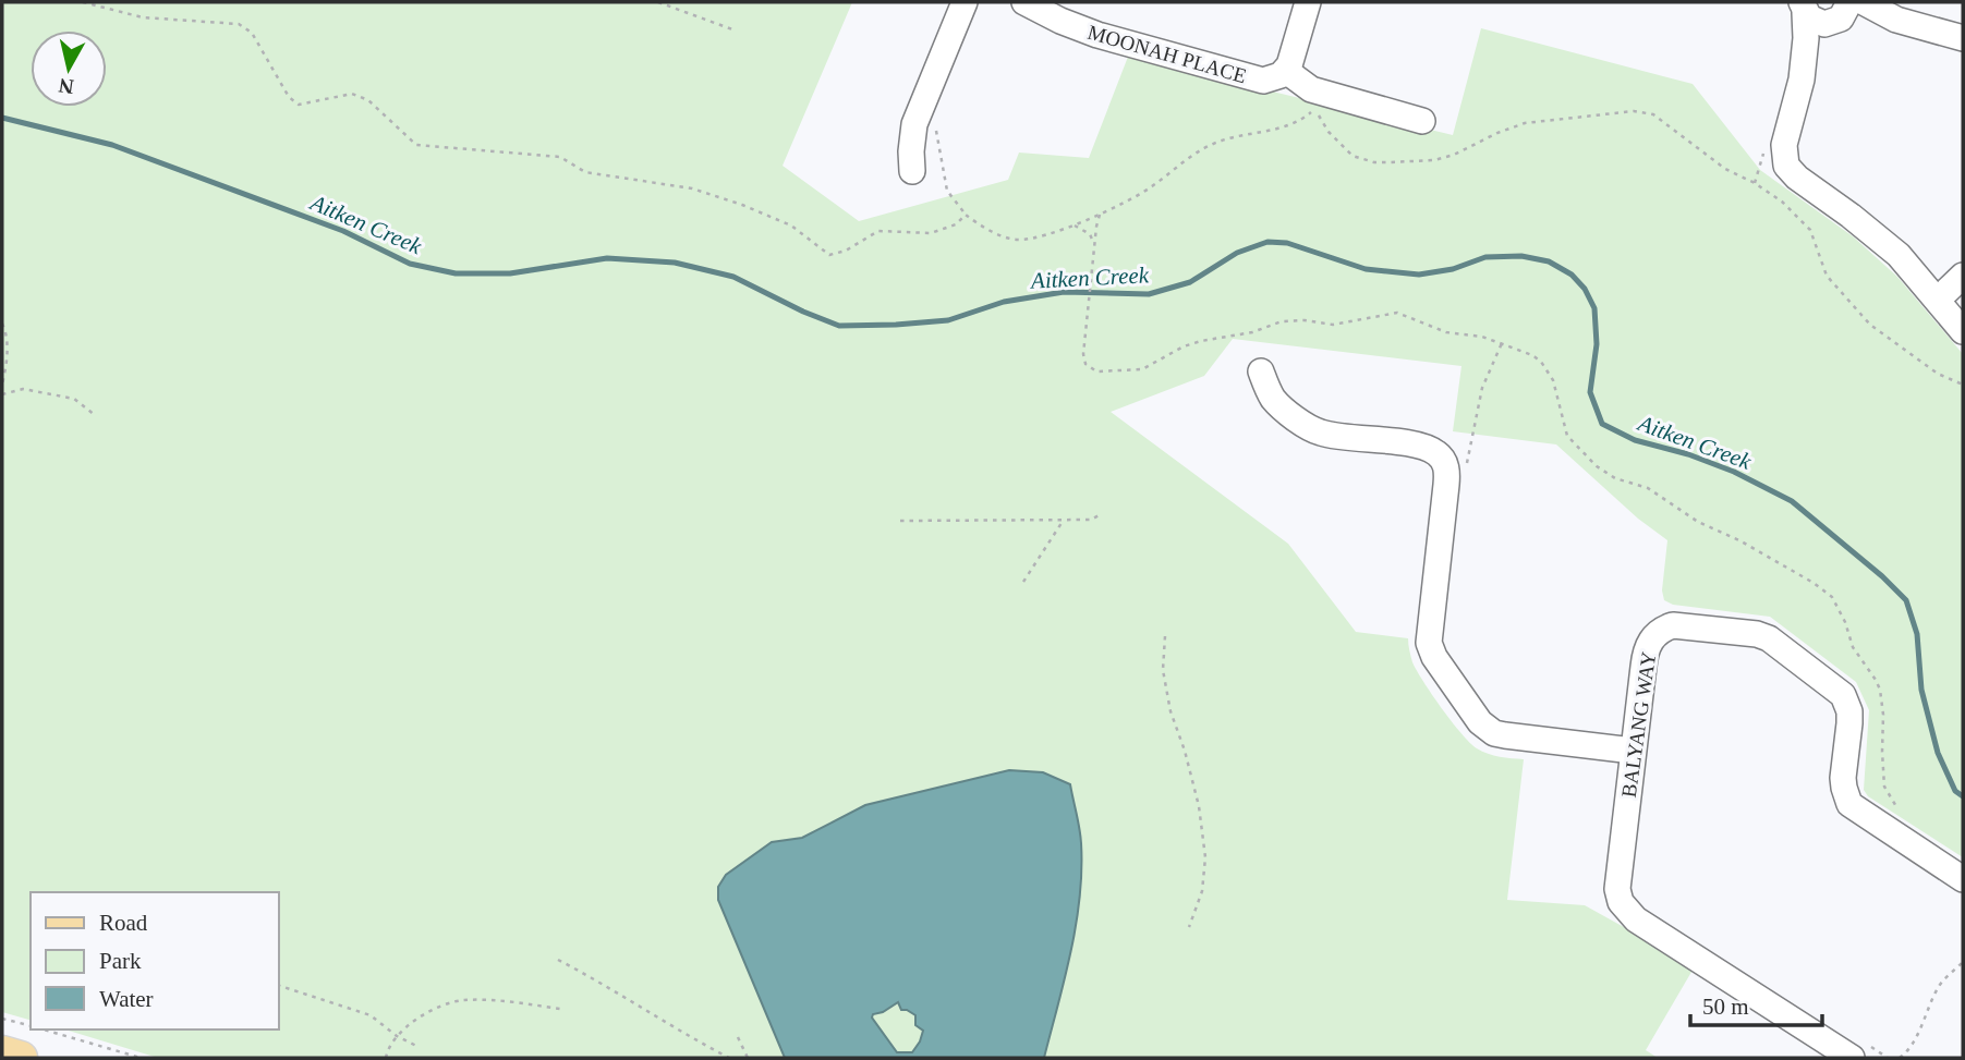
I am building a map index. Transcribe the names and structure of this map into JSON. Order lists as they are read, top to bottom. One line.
{"streets":{"street":["MOONAH PLACE","BALYANG WAY"]},"water":["Aitken Creek"],"legend":["Road","Park","Water"],"scale_bar":"50 m","north":"bottom"}
